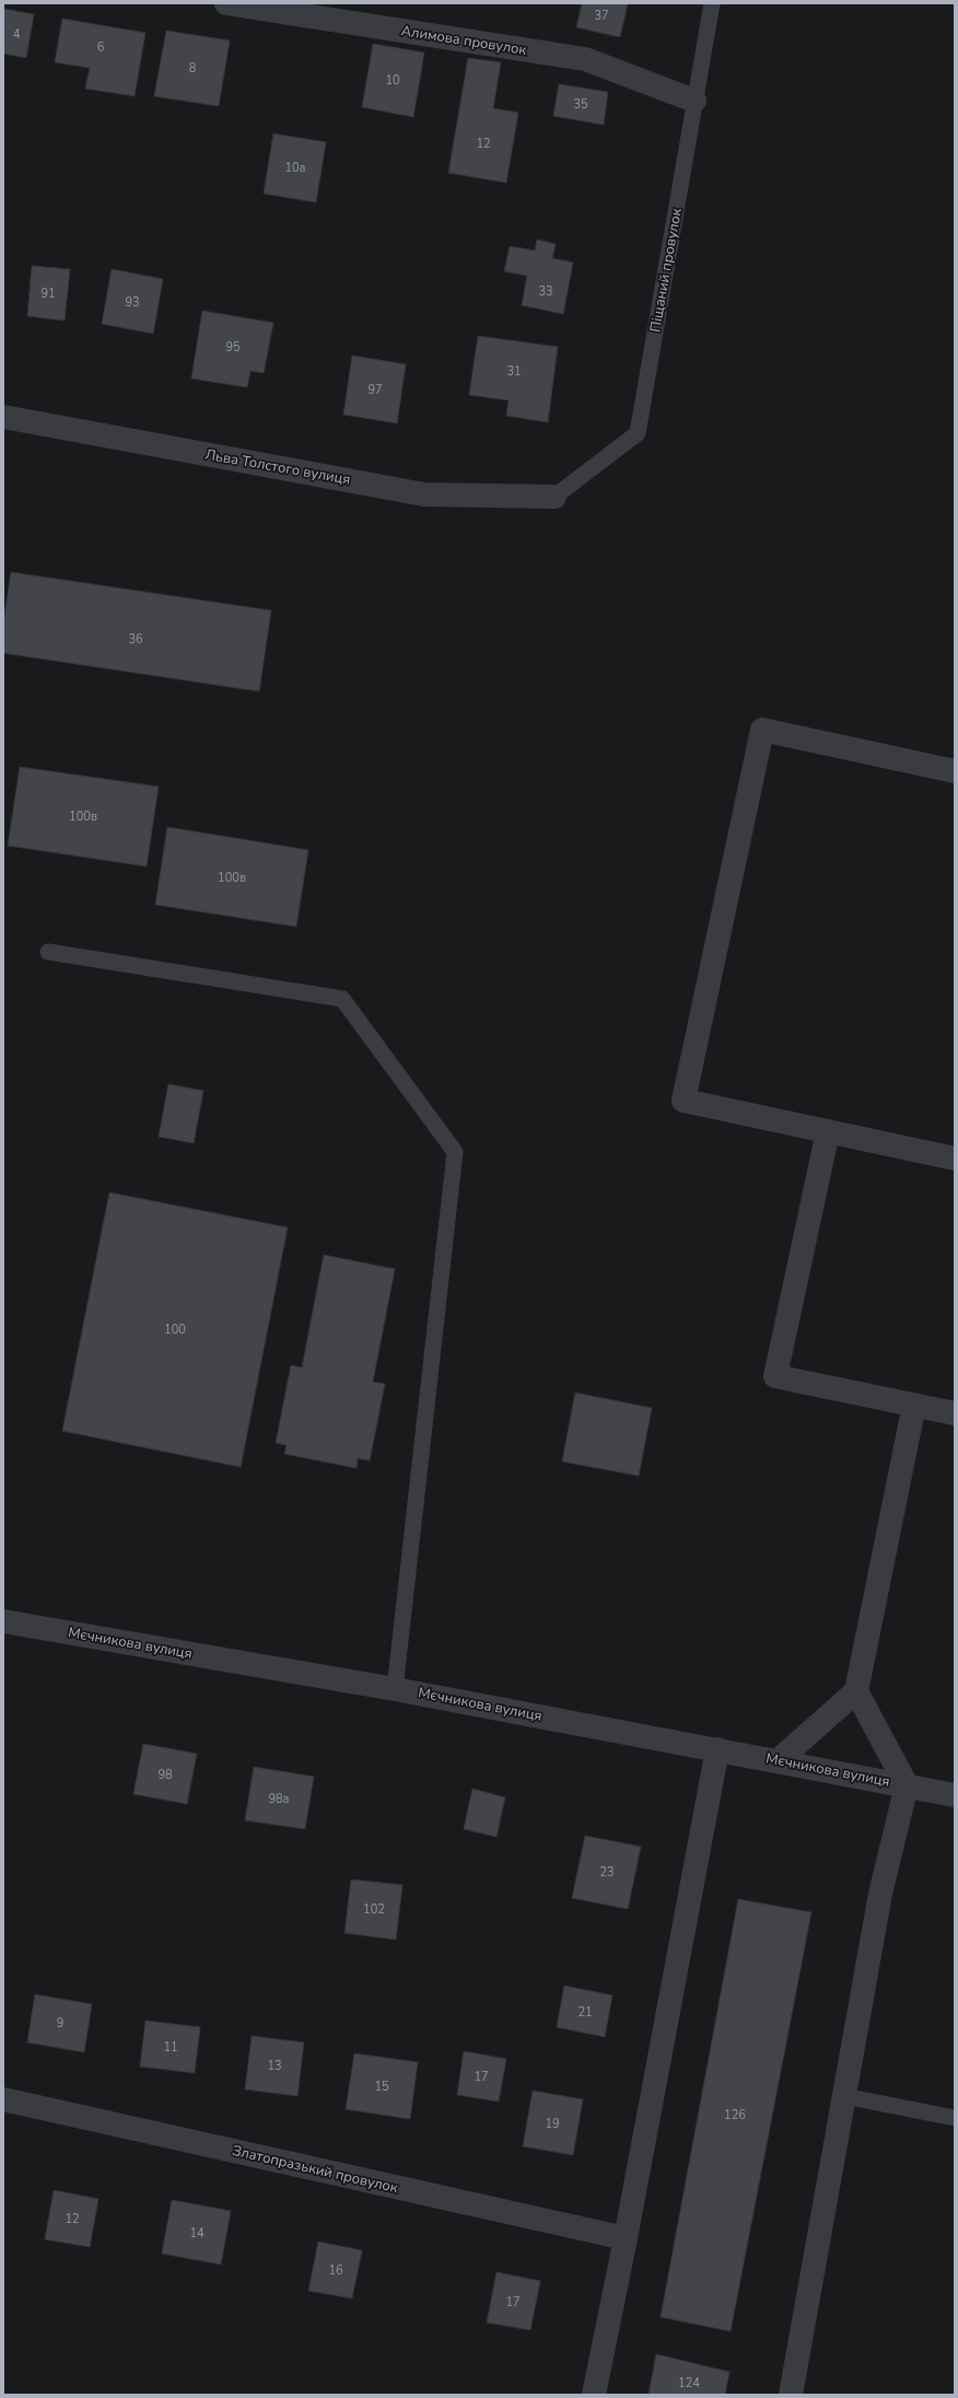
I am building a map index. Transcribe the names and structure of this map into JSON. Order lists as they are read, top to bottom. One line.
{"streets":{"street":["Алимова провулок","Льва Толстого вулиця","Мєчникова вулиця","Златопразький провулок"],"lane":["Піщаний провулок"]},"crossings":[["Алимова провулок","Піщаний провулок"],["Піщаний провулок","Льва Толстого вулиця"]],"house_numbers":["37","4","6","8","10","35","12","10а","33","91","93","95","31","97","36","100в","100в","100","98","98а","23","102","21","9","11","13","17","15","126","19","12","14","16","17","124"]}
